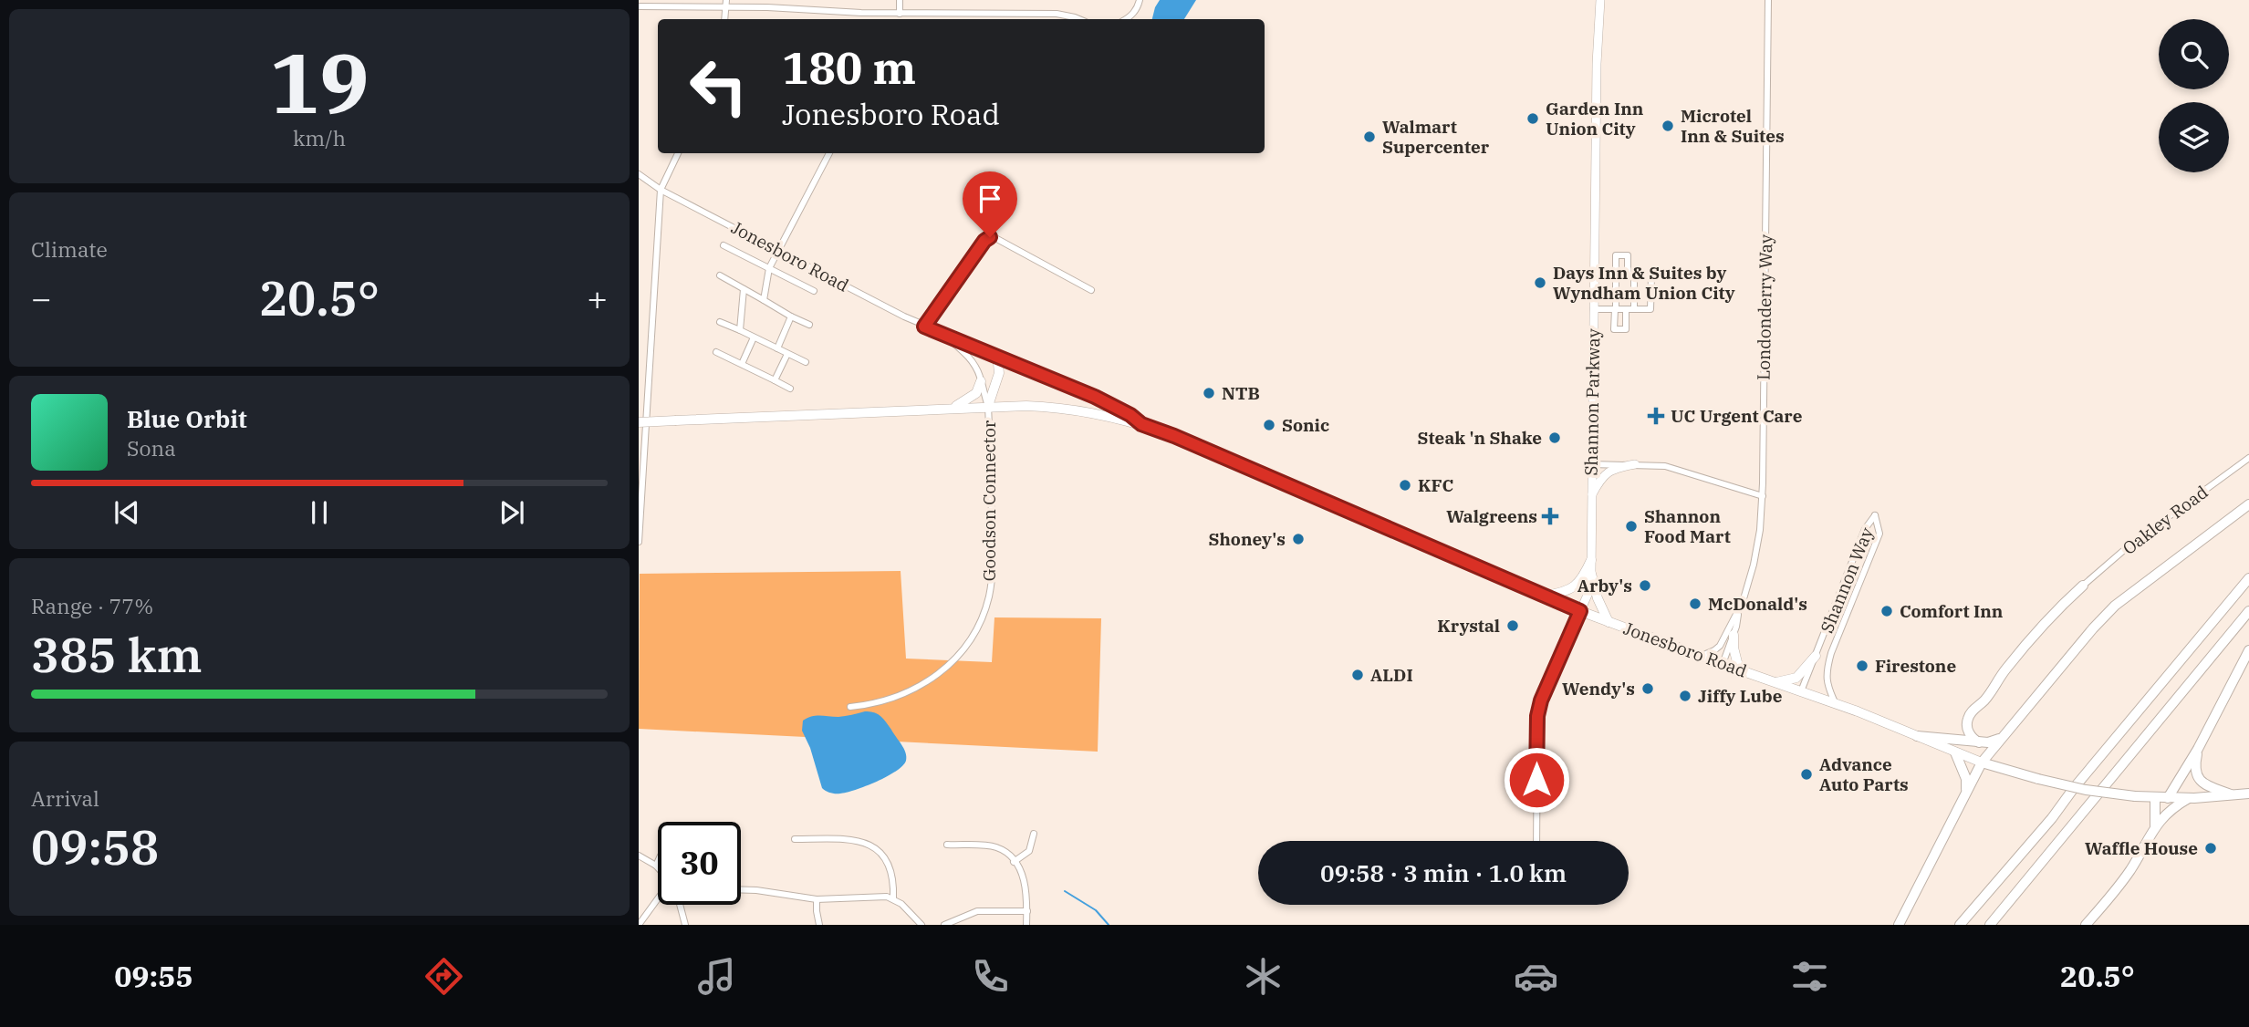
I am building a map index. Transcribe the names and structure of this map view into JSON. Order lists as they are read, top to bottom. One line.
{"streets":{"highway":["Jonesboro Road"],"street":["Londonderry Way","Shannon Parkway","Goodson Connector","Oakley Road","Shannon Way"]},"crossings":[["Jonesboro Road","Londonderry Way"],["Jonesboro Road","Shannon Parkway"],["Jonesboro Road","Goodson Connector"],["Jonesboro Road","Shannon Way"],["Londonderry Way","Shannon Parkway"]],"places":{"other":["Garden Inn Union City","Microtel Inn & Suites","Walmart Supercenter","Days Inn & Suites by Wyndham Union City","NTB","Sonic","Steak 'n Shake","KFC","Shannon Food Mart","Shoney's","Arby's","McDonald's","Comfort Inn","Krystal","Firestone","ALDI","Wendy's","Jiffy Lube","Advance Auto Parts","Waffle House"],"health":["UC Urgent Care","Walgreens"]},"page":{"tile":[["19","km/h"],"Climate",["Range · 77%","385 km"],["Arrival","09:58"]],"turn":["180 m","Jonesboro Road"],"heat":["−","20.5°","+"],"song":["Blue Orbit","Sona"],"limit":"30","trip":"09:58 · 3 min · 1.0 km","tabs":["09:55","20.5°"]}}
